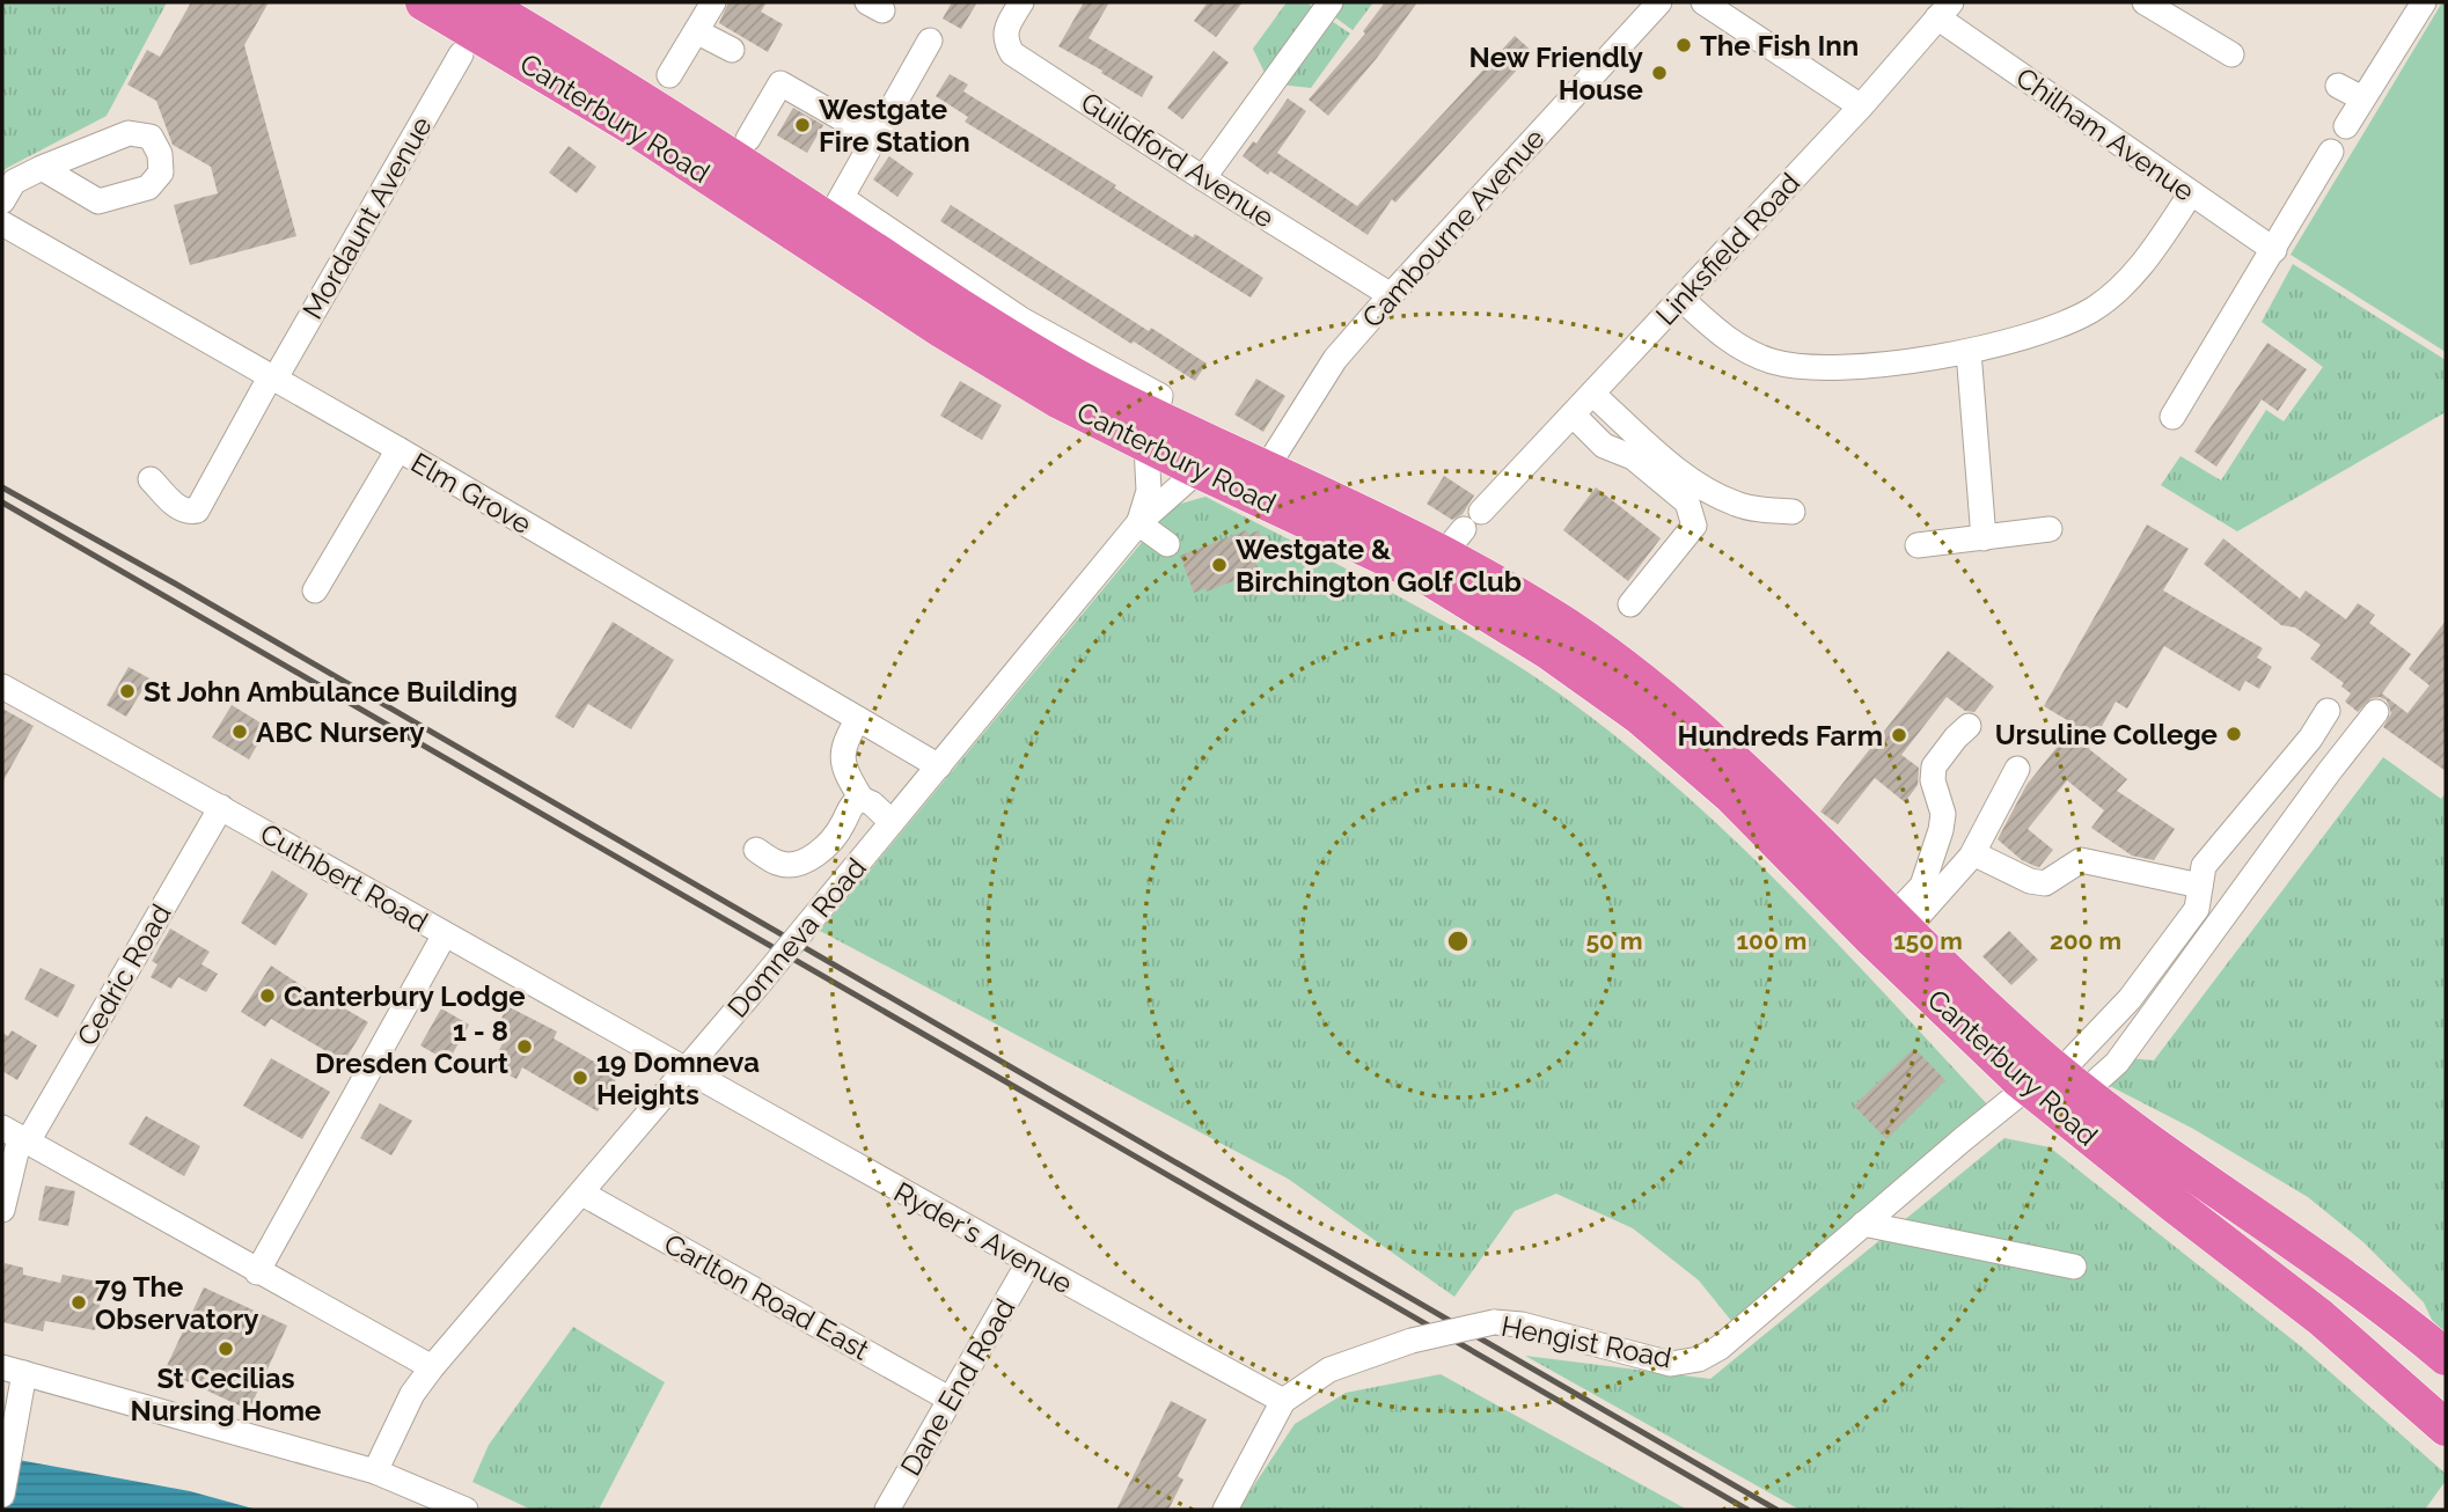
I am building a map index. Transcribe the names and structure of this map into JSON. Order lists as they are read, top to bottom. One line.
{"streets":{"highway":["Canterbury Road"],"street":["Chilham Avenue","Guildford Avenue","Mordaunt Avenue","Cambourne Avenue","Linksfield Road","Elm Grove","Cuthbert Road","Domneva Road","Cedric Road","Ryder's Avenue","Carlton Road East","Hengist Road","Dane End Road"]},"crossings":[["Canterbury Road","Cambourne Avenue"],["Canterbury Road","Linksfield Road"],["Canterbury Road","Domneva Road"],["Canterbury Road","Hengist Road"],["Chilham Avenue","Linksfield Road"],["Guildford Avenue","Cambourne Avenue"],["Mordaunt Avenue","Elm Grove"],["Elm Grove","Domneva Road"],["Cuthbert Road","Domneva Road"],["Cuthbert Road","Cedric Road"],["Cuthbert Road","Ryder's Avenue"],["Domneva Road","Ryder's Avenue"],["Domneva Road","Carlton Road East"],["Ryder's Avenue","Hengist Road"],["Ryder's Avenue","Dane End Road"],["Carlton Road East","Dane End Road"]],"places":["The Fish Inn","New Friendly House","Westgate Fire Station","Westgate & Birchington Golf Club","St John Ambulance Building","ABC Nursery","Ursuline College","Hundreds Farm","Canterbury Lodge","1 - 8 Dresden Court","19 Domneva Heights","79 The Observatory","St Cecilias Nursing Home"],"rings":["50 m","100 m","150 m","200 m"]}
